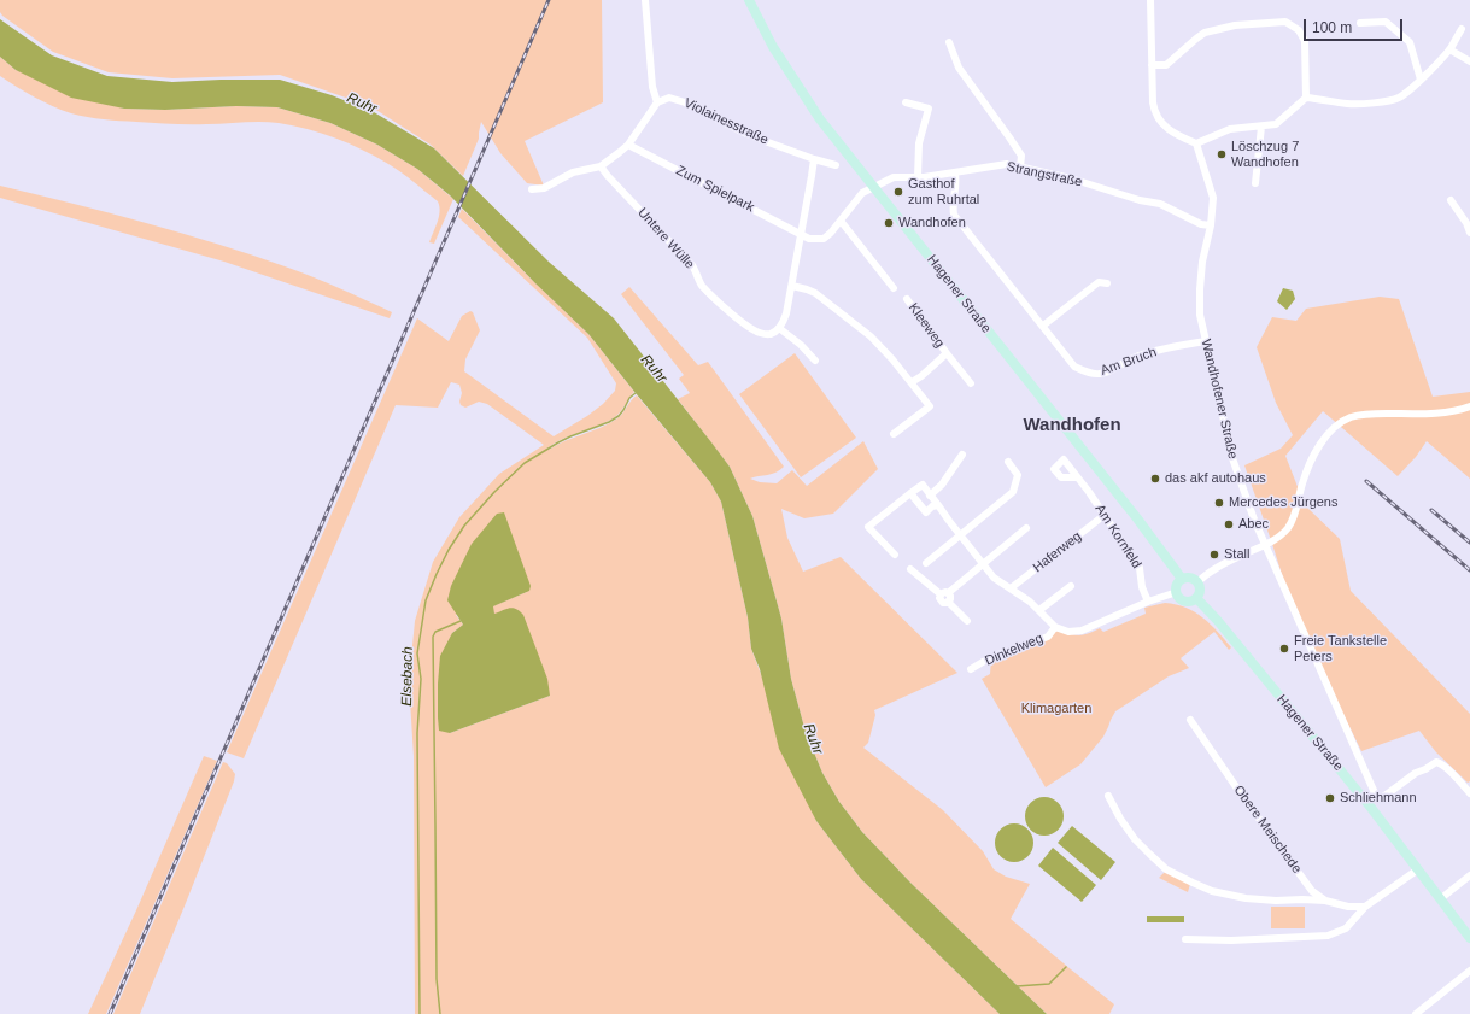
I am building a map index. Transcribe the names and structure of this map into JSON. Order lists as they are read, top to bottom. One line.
{"streets":{"main road":["Hagener Straße"],"street":["Violainesstraße","Strangstraße","Zum Spielpark","Untere Wülle","Kleeweg","Am Bruch","Wandhofener Straße","Am Kornfeld","Haferweg","Dinkelweg","Obere Meischede"]},"crossings":[["Strangstraße","Hagener Straße"],["Strangstraße","Am Bruch"],["Strangstraße","Wandhofener Straße"],["Am Bruch","Wandhofener Straße"],["Am Kornfeld","Haferweg"]],"districts":["Wandhofen"],"water":["Ruhr","Elsebach"],"parks":["Klimagarten"],"places":["Löschzug 7 Wandhofen","Gasthof zum Ruhrtal","Wandhofen","das akf autohaus","Mercedes Jürgens","Abec","Stall","Freie Tankstelle Peters","Schliehmann"],"scale_bar":"100 m"}
